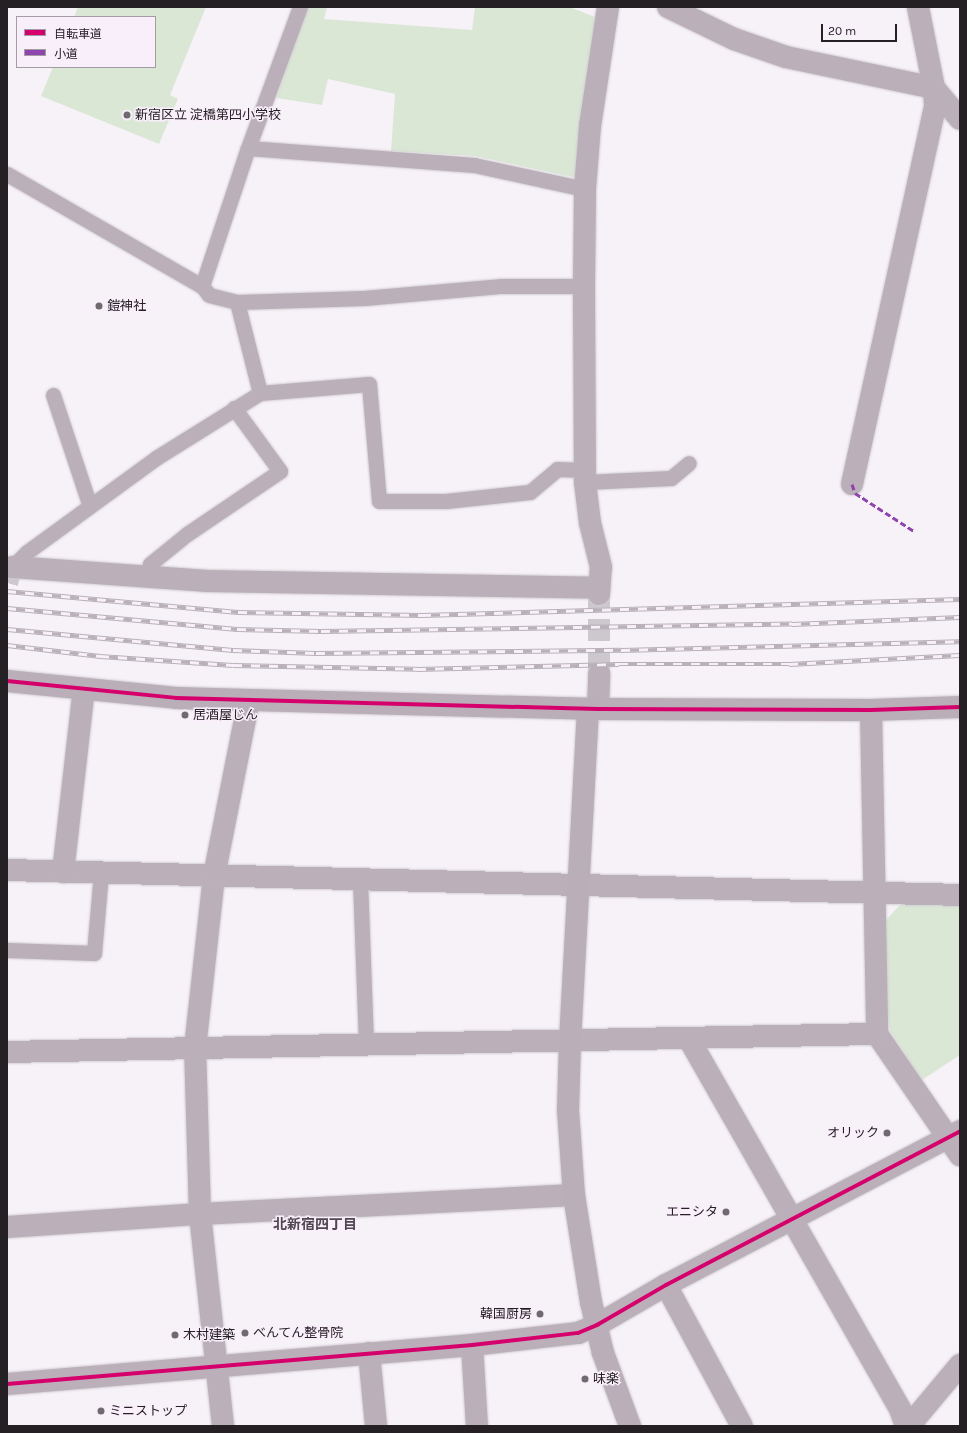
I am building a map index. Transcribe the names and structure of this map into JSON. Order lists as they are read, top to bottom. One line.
{"districts":["北新宿四丁目"],"places":["新宿区立 淀橋第四小学校","鎧神社","居酒屋じん","オリック","エニシタ","韓国厨房","べんてん整骨院","木村建築","味楽","ミニストップ"],"legend":["自転車道","小道"],"scale_bar":"20 m"}
